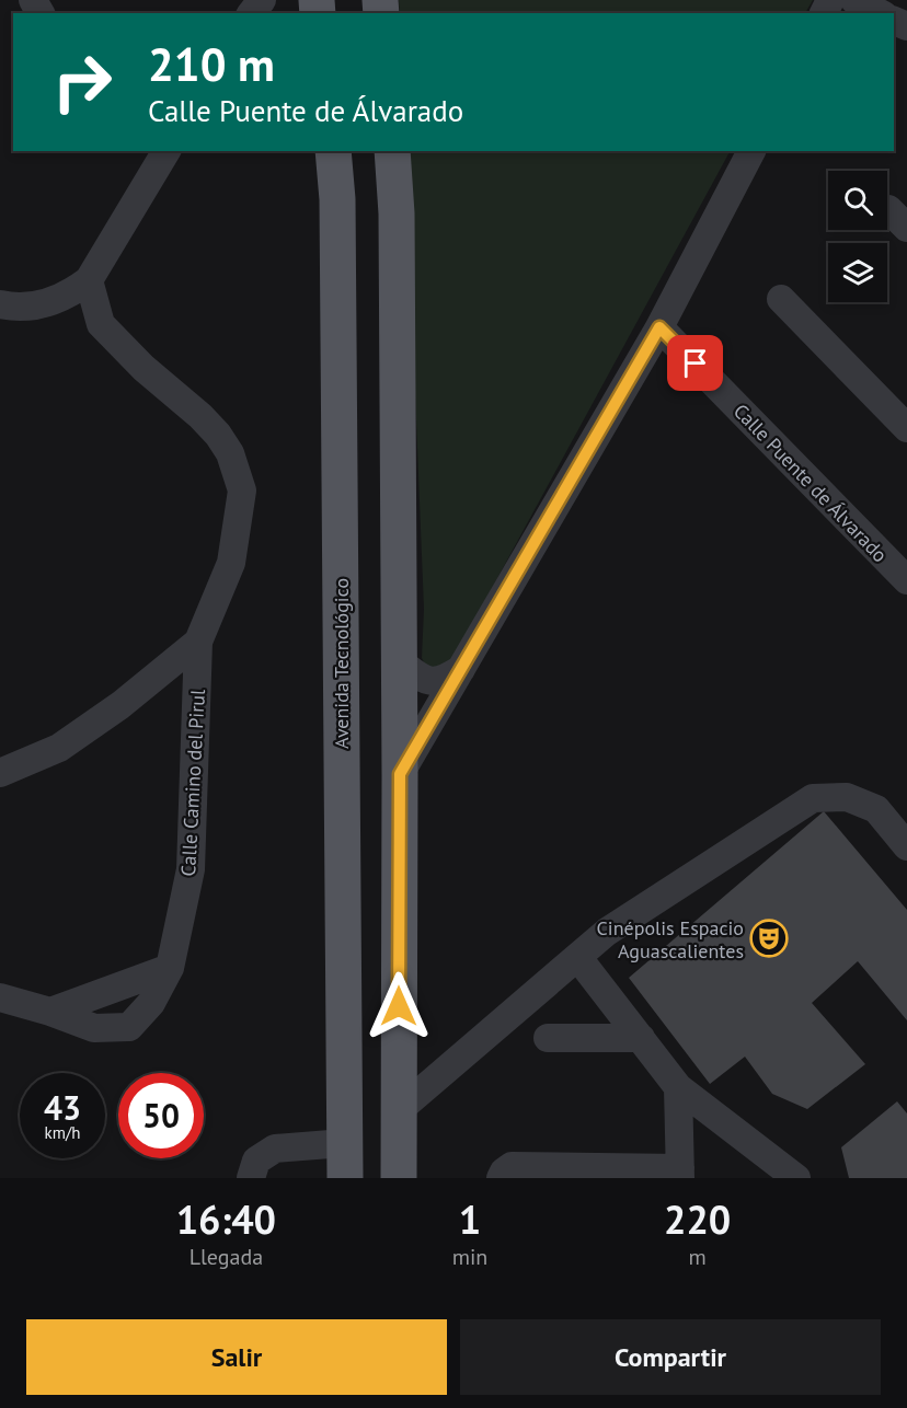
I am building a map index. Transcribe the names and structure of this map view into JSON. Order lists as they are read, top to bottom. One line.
{"streets":{"main road":["Avenida Tecnológico"],"street":["Calle Puente de Álvarado","Calle Camino del Pirul"]},"places":{"theatre":["Cinépolis Espacio Aguascalientes"]},"page":{"turn":["210 m","Calle Puente de Álvarado"],"speed":"43 km/h","limit":"50","eta":["16:40","Llegada","1","min","220","m"],"buttons":["Salir","Compartir"]}}
